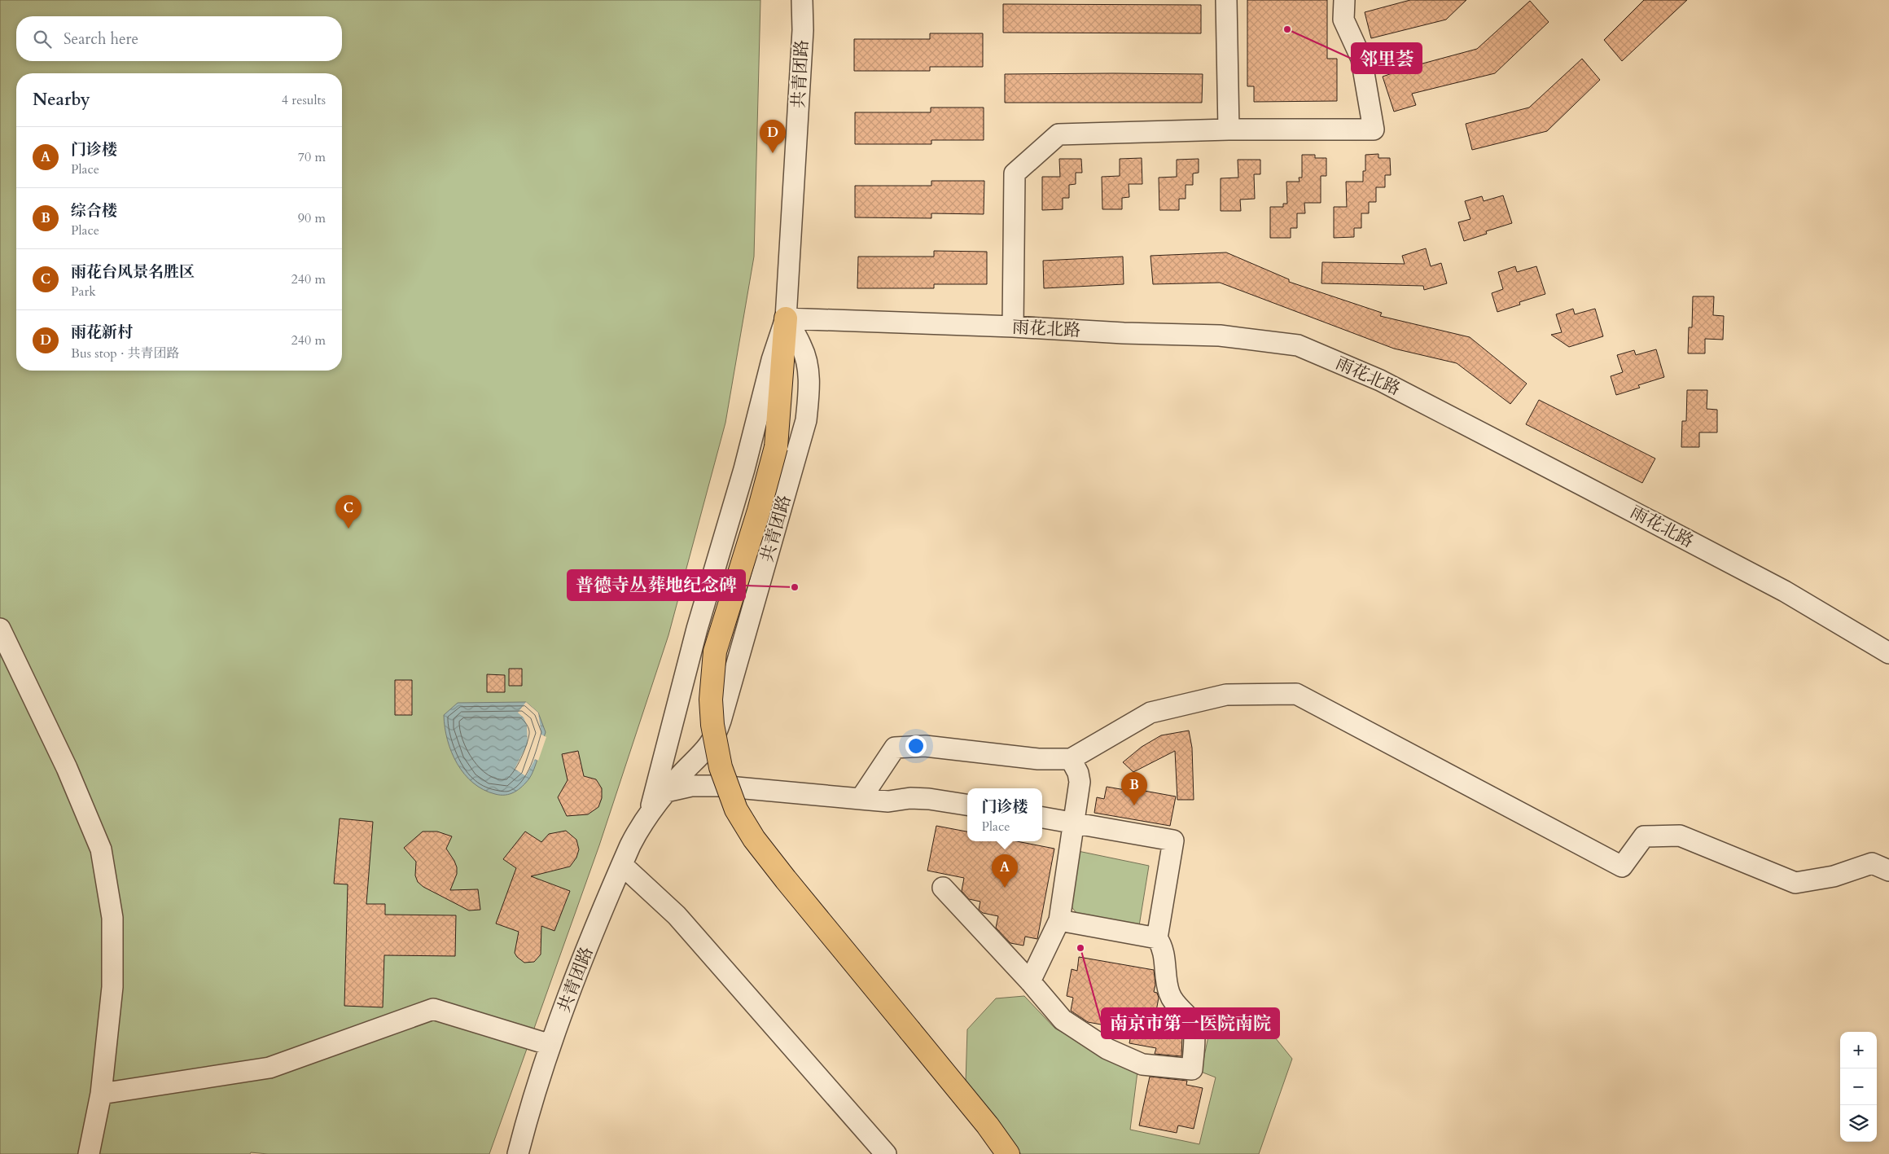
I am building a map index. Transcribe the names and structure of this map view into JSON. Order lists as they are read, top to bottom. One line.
{"streets":{"street":["共青团路","雨花北路"]},"crossings":[["共青团路","雨花北路"]],"places":["邻里荟","普德寺丛葬地纪念碑","南京市第一医院南院"],"page":{"search":"Search here","heading":["Nearby","4 results"],"pins":["D","C","B","A"],"list":[{"mark":"A","name":"门诊楼","note":"Place","value":"70 m"},{"mark":"B","name":"综合楼","note":"Place","value":"90 m"},{"mark":"C","name":"雨花台风景名胜区","note":"Park","value":"240 m"},{"mark":"D","name":"雨花新村","note":"Bus stop · 共青团路","value":"240 m"}],"popup":["门诊楼","Place"],"map_buttons":["+","−"]}}
